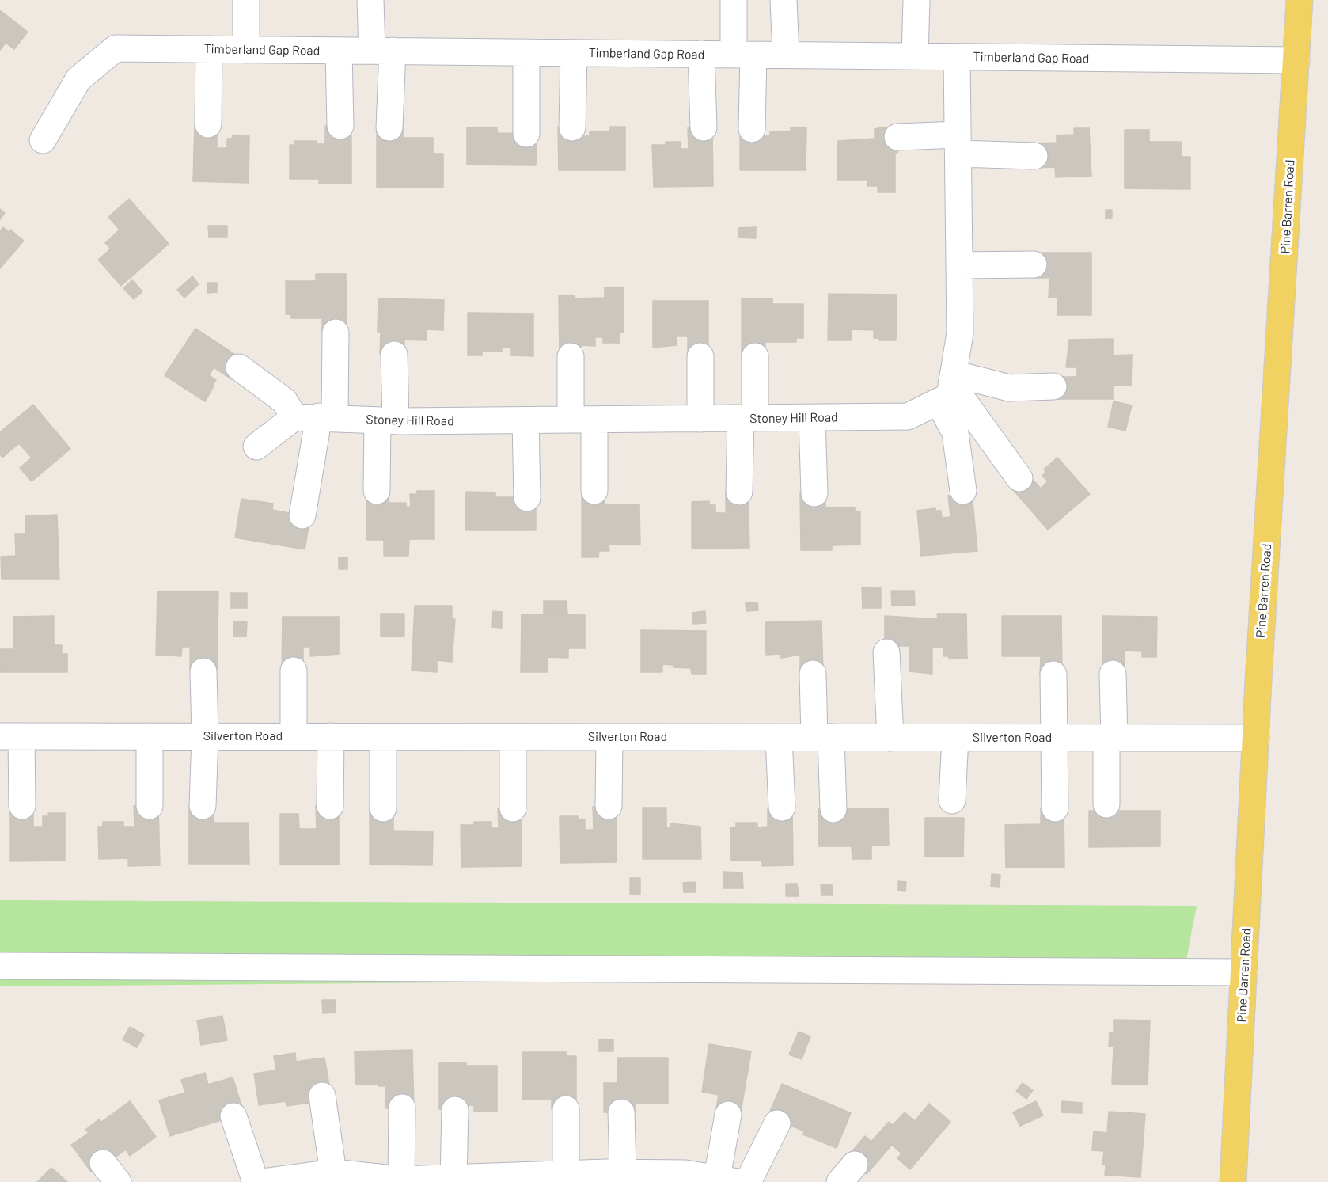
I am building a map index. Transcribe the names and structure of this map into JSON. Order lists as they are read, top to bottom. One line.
{"streets":{"main road":["Pine Barren Road"],"street":["Timberland Gap Road","Stoney Hill Road","Silverton Road"]},"crossings":[["Timberland Gap Road","Pine Barren Road"],["Pine Barren Road","Silverton Road"]]}
